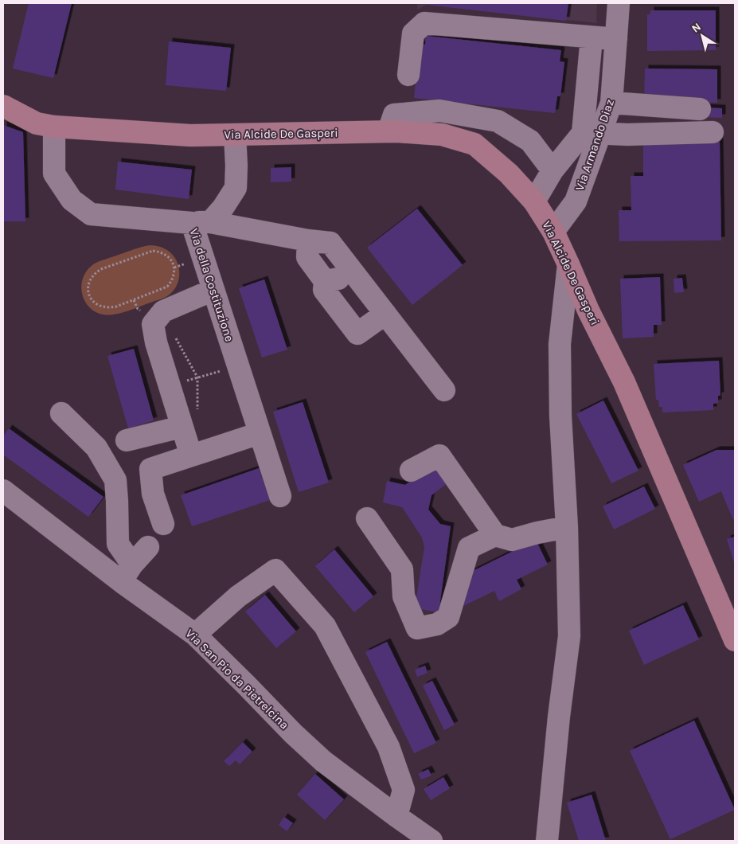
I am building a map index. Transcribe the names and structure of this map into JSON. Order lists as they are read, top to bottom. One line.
{"streets":{"main road":["Via Alcide De Gasperi"],"street":["Via Armando Diaz","Via della Costituzione","Via San Pio da Pietrelcina"]},"crossings":[["Via Alcide De Gasperi","Via Armando Diaz"],["Via Alcide De Gasperi","Via della Costituzione"]],"north":"top left"}
